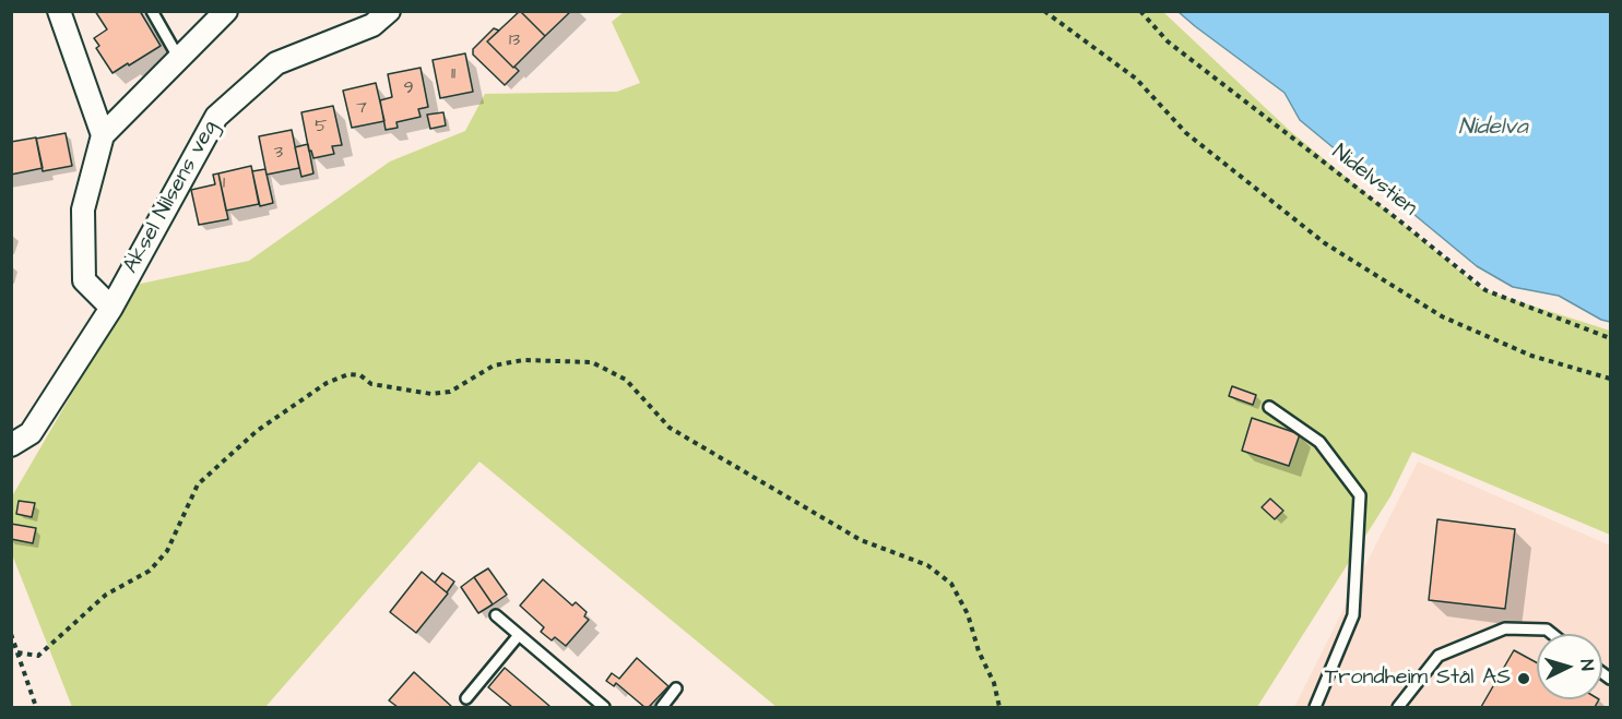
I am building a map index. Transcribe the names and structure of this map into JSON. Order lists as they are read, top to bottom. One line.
{"streets":{"street":["Aksel Nilsens veg"],"path":["Nidelvstien"]},"water":["Nidelva"],"places":["Trondheim Stål AS"],"house_numbers":["13","11","9","7","5","3","1"],"north":"right"}
